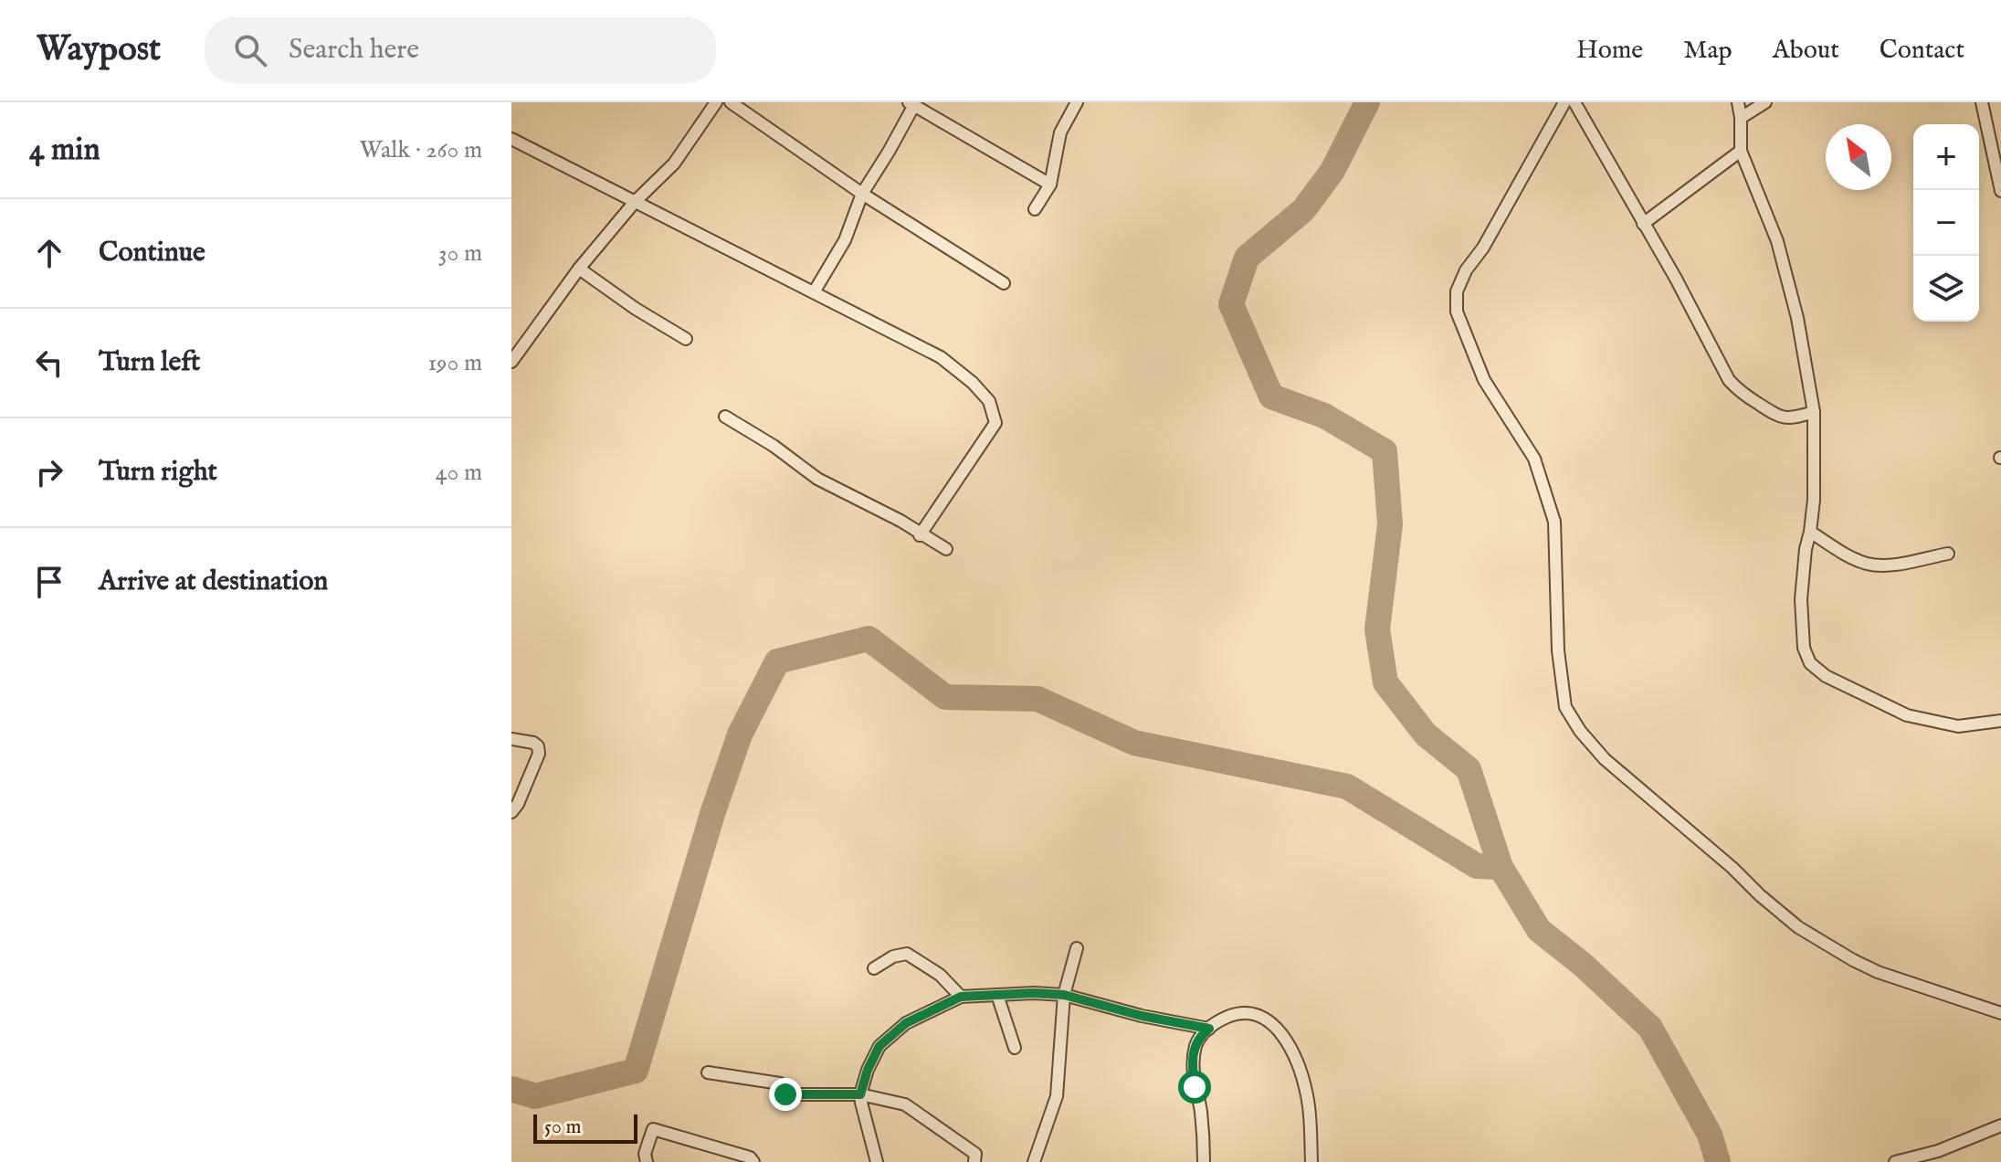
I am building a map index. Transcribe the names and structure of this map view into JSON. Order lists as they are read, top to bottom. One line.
{"scale_bar":"50 m","north":"top left","page":{"header":"Waypost","search":"Search here","nav":["Home","Map","About","Contact"],"heading":["4 min","Walk · 260 m"],"map_buttons":["+","−"],"list":[["Continue","30 m"],["Turn left","190 m"],["Turn right","40 m"],"Arrive at destination"],"scale":"50 m"}}
